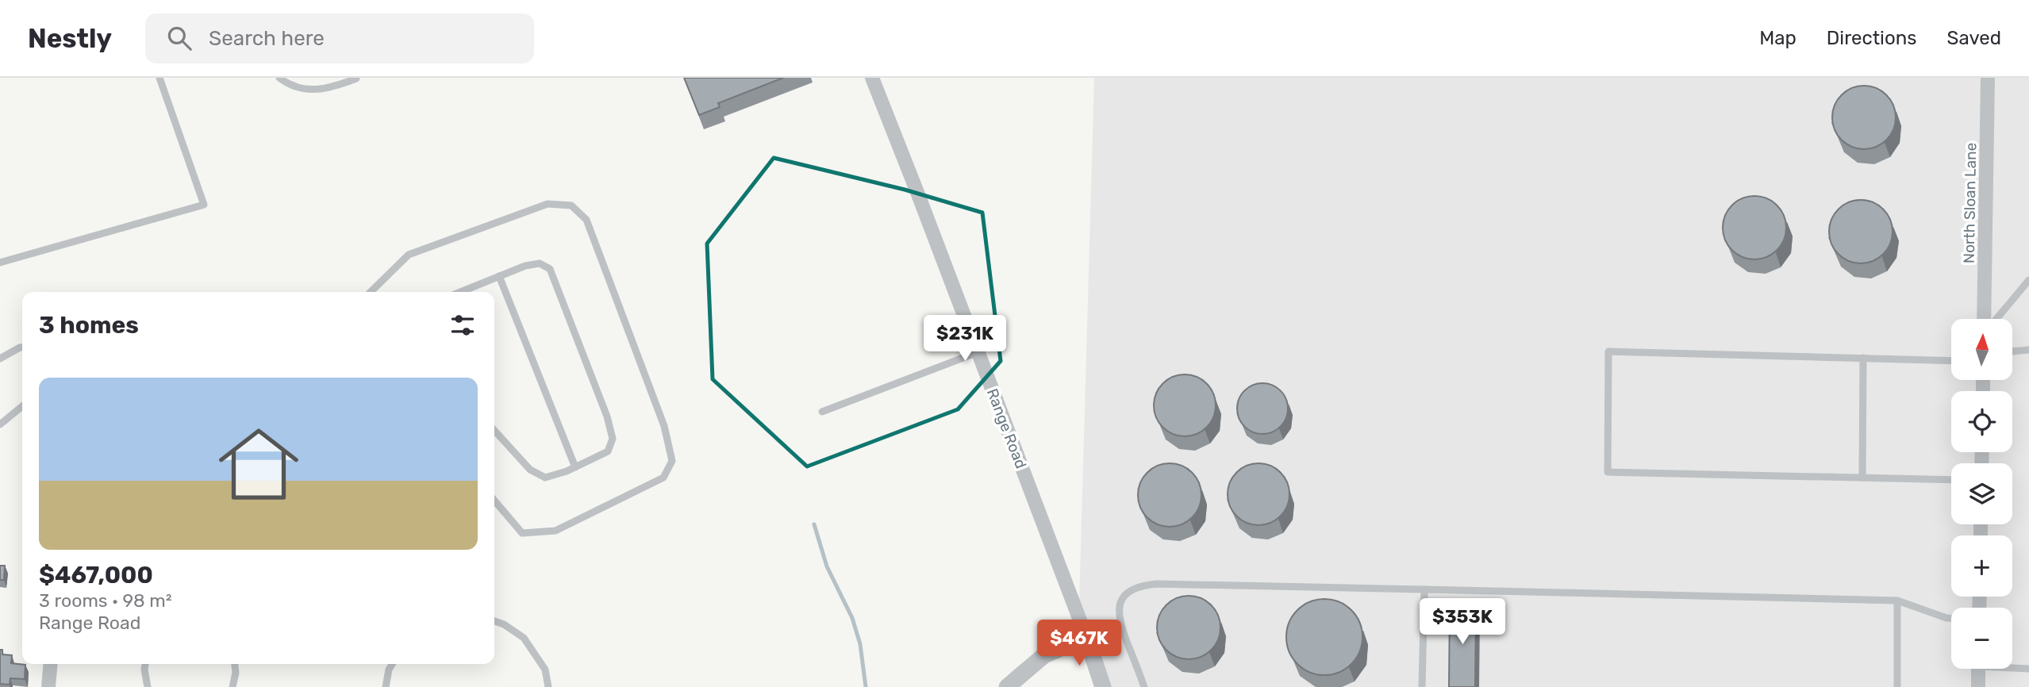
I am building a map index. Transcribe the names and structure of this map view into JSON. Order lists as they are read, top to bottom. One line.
{"streets":{"street":["North Sloan Lane","Range Road"]},"north":"top","page":{"header":"Nestly","search":"Search here","nav":["Map","Directions","Saved"],"heading":"3 homes","price":["$231K","$353K","$467K"],"map_buttons":["+","−"],"list":[{"name":"$467,000","note":"3 rooms · 98 m² · Range Road"}]}}
